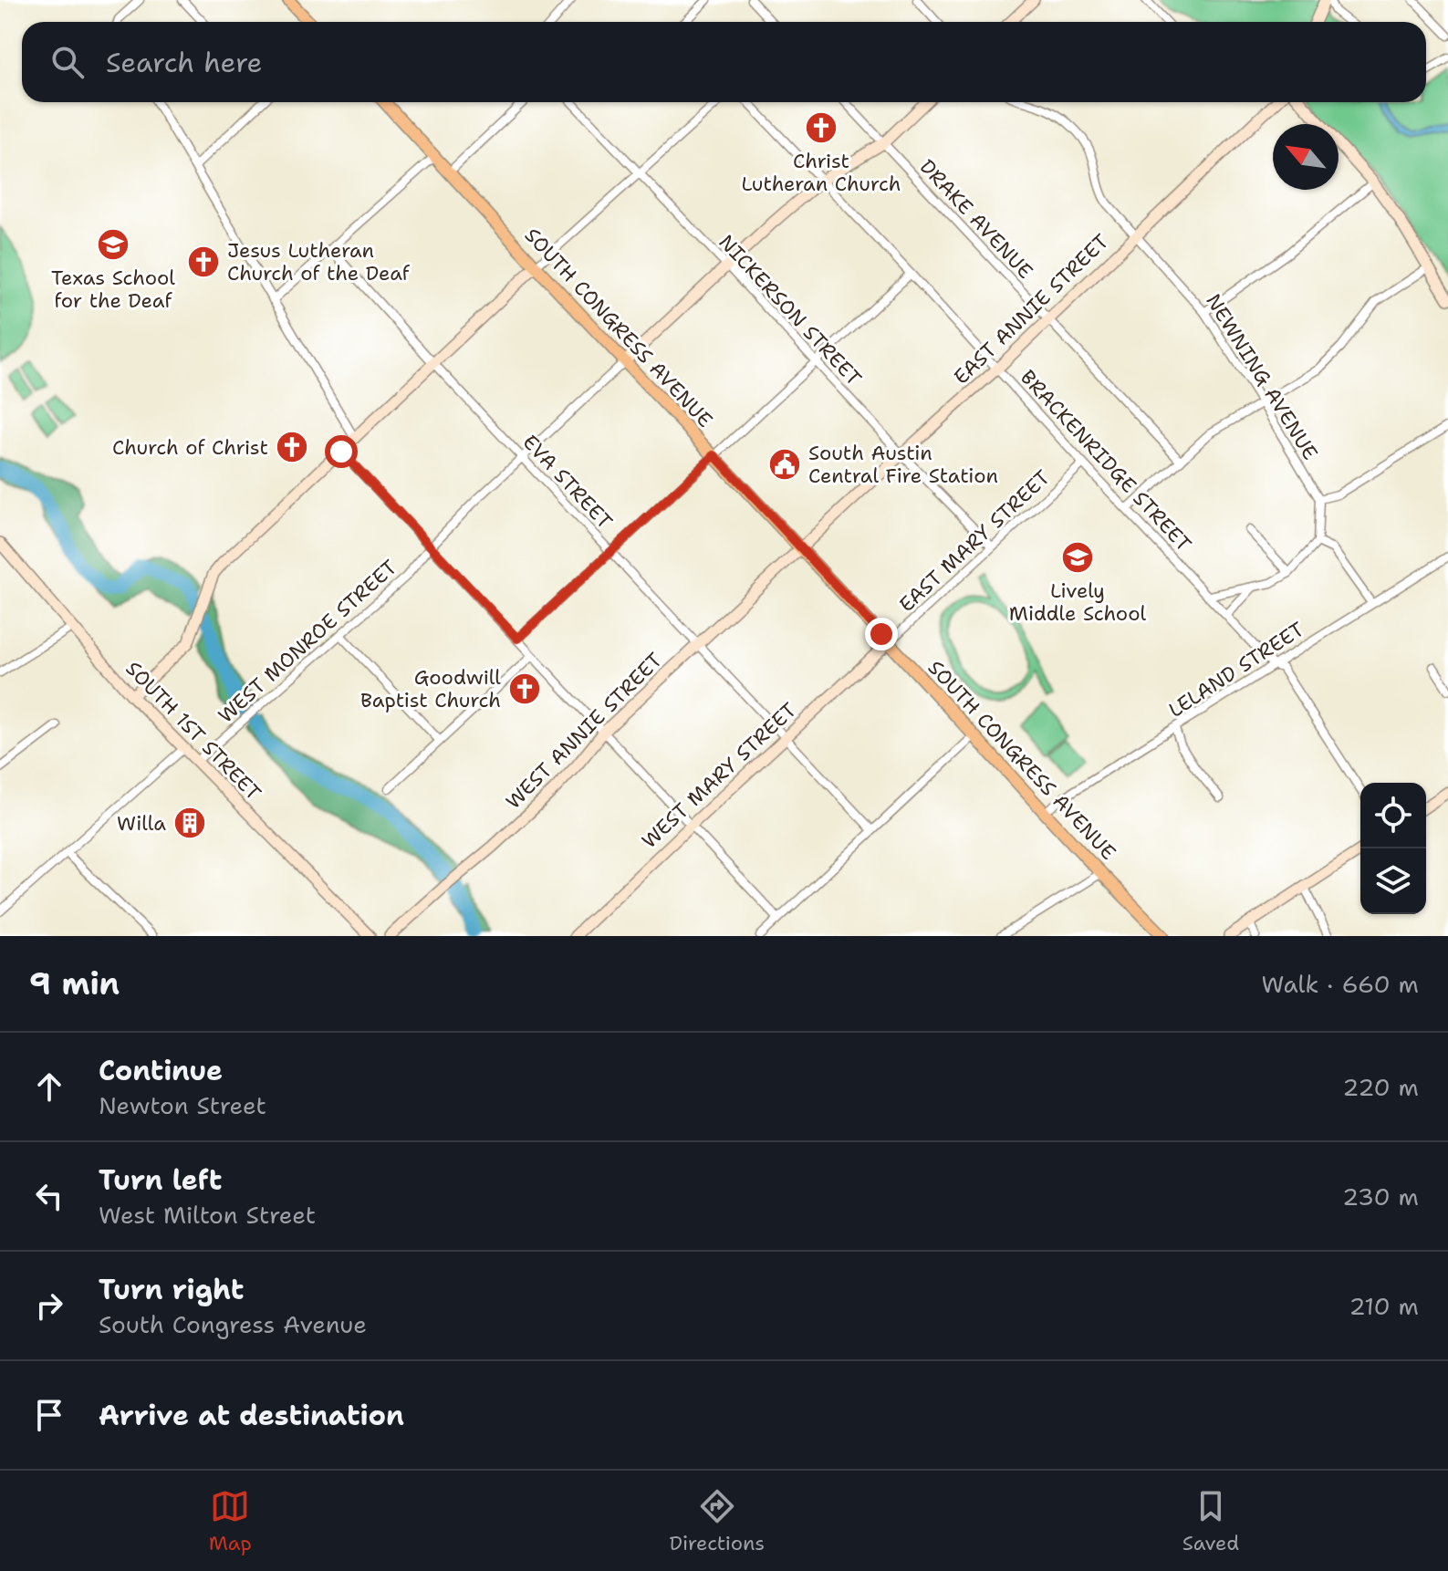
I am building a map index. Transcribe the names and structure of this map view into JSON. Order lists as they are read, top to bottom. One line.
{"streets":{"main road":["SOUTH CONGRESS AVENUE"],"street":["DRAKE AVENUE","EAST ANNIE STREET","NICKERSON STREET","NEWNING AVENUE","BRACKENRIDGE STREET","EVA STREET","EAST MARY STREET","WEST MONROE STREET","LELAND STREET","SOUTH 1ST STREET","WEST ANNIE STREET","WEST MARY STREET"]},"crossings":[["DRAKE AVENUE","EAST ANNIE STREET"],["EAST ANNIE STREET","NICKERSON STREET"],["EAST ANNIE STREET","SOUTH CONGRESS AVENUE"],["EAST ANNIE STREET","NEWNING AVENUE"],["EAST ANNIE STREET","BRACKENRIDGE STREET"],["EAST ANNIE STREET","WEST ANNIE STREET"],["NICKERSON STREET","EAST MARY STREET"],["SOUTH CONGRESS AVENUE","EAST MARY STREET"],["SOUTH CONGRESS AVENUE","WEST MONROE STREET"],["SOUTH CONGRESS AVENUE","LELAND STREET"],["SOUTH CONGRESS AVENUE","WEST ANNIE STREET"],["SOUTH CONGRESS AVENUE","WEST MARY STREET"],["BRACKENRIDGE STREET","EAST MARY STREET"],["BRACKENRIDGE STREET","LELAND STREET"],["EVA STREET","WEST MONROE STREET"],["EVA STREET","WEST ANNIE STREET"],["EVA STREET","WEST MARY STREET"],["EAST MARY STREET","WEST MARY STREET"],["WEST MONROE STREET","SOUTH 1ST STREET"]],"places":{"church":["Christ Lutheran Church","Jesus Lutheran Church of the Deaf","Church of Christ","Goodwill Baptist Church"],"school or university":["Texas School for the Deaf","Lively Middle School"],"public building":["South Austin Central Fire Station"],"building":["Willa"]},"north":"top left","page":{"search":"Search here","heading":["9 min","Walk · 660 m"],"list":[["Continue","Newton Street","220 m"],["Turn left","West Milton Street","230 m"],["Turn right","South Congress Avenue","210 m"],"Arrive at destination"],"nav":["Map","Directions","Saved"]}}
